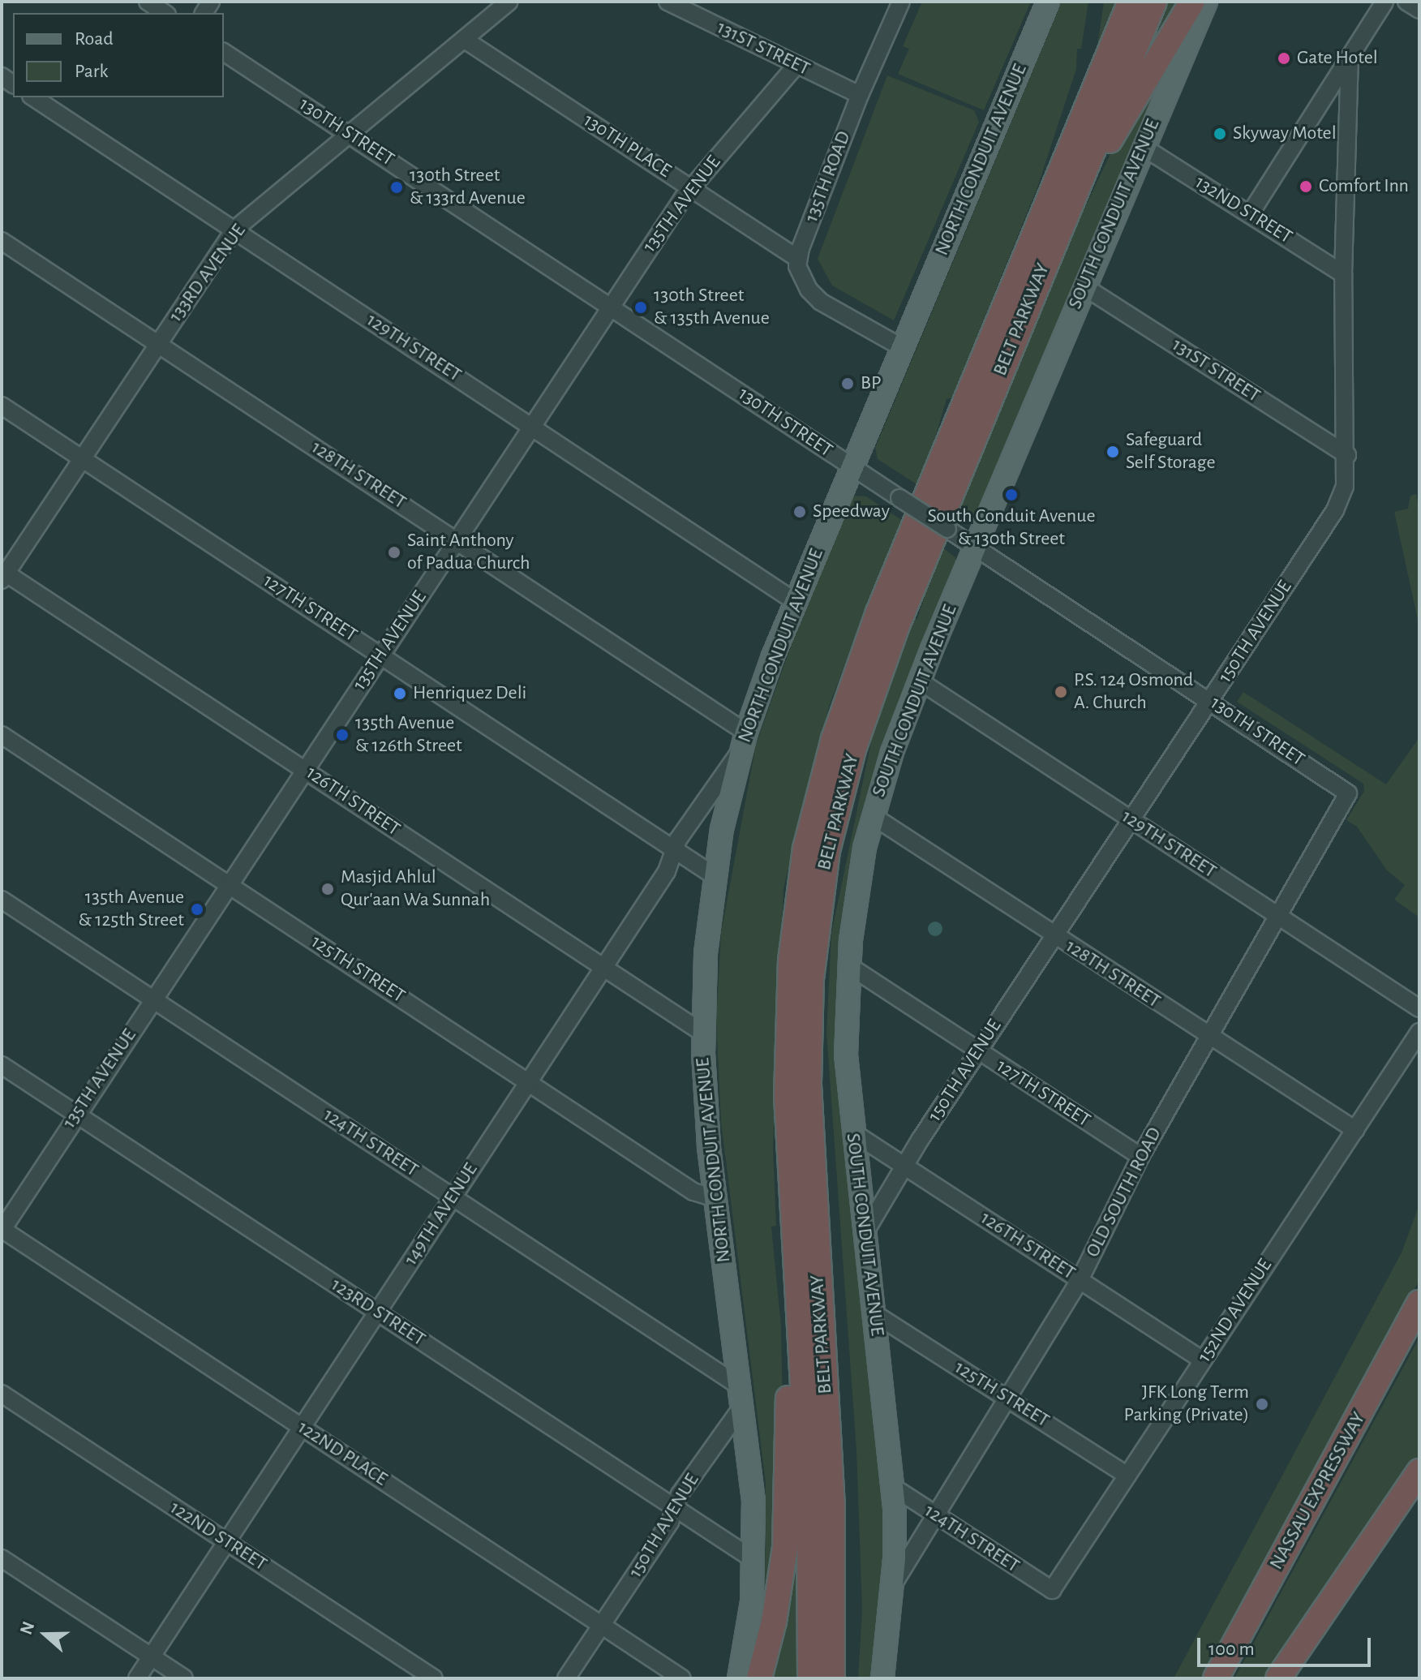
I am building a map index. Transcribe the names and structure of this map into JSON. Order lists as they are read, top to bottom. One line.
{"streets":{"highway":["BELT PARKWAY","NASSAU EXPRESSWAY"],"main road":["NORTH CONDUIT AVENUE","SOUTH CONDUIT AVENUE"],"street":["131ST STREET","130TH STREET","130TH PLACE","135TH ROAD","135TH AVENUE","132ND STREET","133RD AVENUE","129TH STREET","128TH STREET","127TH STREET","150TH AVENUE","126TH STREET","125TH STREET","124TH STREET","OLD SOUTH ROAD","149TH AVENUE","152ND AVENUE","123RD STREET","122ND PLACE","122ND STREET"]},"crossings":[["131ST STREET","135TH ROAD"],["131ST STREET","135TH AVENUE"],["131ST STREET","SOUTH CONDUIT AVENUE"],["131ST STREET","150TH AVENUE"],["130TH STREET","NORTH CONDUIT AVENUE"],["130TH STREET","135TH AVENUE"],["130TH STREET","SOUTH CONDUIT AVENUE"],["130TH STREET","133RD AVENUE"],["130TH STREET","150TH AVENUE"],["130TH STREET","OLD SOUTH ROAD"],["130TH PLACE","135TH ROAD"],["130TH PLACE","135TH AVENUE"],["130TH PLACE","133RD AVENUE"],["NORTH CONDUIT AVENUE","129TH STREET"],["NORTH CONDUIT AVENUE","128TH STREET"],["NORTH CONDUIT AVENUE","127TH STREET"],["NORTH CONDUIT AVENUE","150TH AVENUE"],["NORTH CONDUIT AVENUE","126TH STREET"],["NORTH CONDUIT AVENUE","125TH STREET"],["NORTH CONDUIT AVENUE","124TH STREET"],["NORTH CONDUIT AVENUE","149TH AVENUE"],["NORTH CONDUIT AVENUE","123RD STREET"],["135TH AVENUE","129TH STREET"],["135TH AVENUE","128TH STREET"],["135TH AVENUE","127TH STREET"],["135TH AVENUE","126TH STREET"],["135TH AVENUE","125TH STREET"],["135TH AVENUE","124TH STREET"],["135TH AVENUE","123RD STREET"],["135TH AVENUE","122ND PLACE"],["132ND STREET","SOUTH CONDUIT AVENUE"],["132ND STREET","150TH AVENUE"],["SOUTH CONDUIT AVENUE","129TH STREET"],["SOUTH CONDUIT AVENUE","128TH STREET"],["SOUTH CONDUIT AVENUE","127TH STREET"],["SOUTH CONDUIT AVENUE","150TH AVENUE"],["SOUTH CONDUIT AVENUE","126TH STREET"],["SOUTH CONDUIT AVENUE","125TH STREET"],["SOUTH CONDUIT AVENUE","124TH STREET"],["SOUTH CONDUIT AVENUE","OLD SOUTH ROAD"],["133RD AVENUE","129TH STREET"],["133RD AVENUE","128TH STREET"],["133RD AVENUE","127TH STREET"],["133RD AVENUE","126TH STREET"],["129TH STREET","150TH AVENUE"],["129TH STREET","OLD SOUTH ROAD"],["128TH STREET","150TH AVENUE"],["128TH STREET","OLD SOUTH ROAD"],["128TH STREET","149TH AVENUE"],["128TH STREET","152ND AVENUE"],["127TH STREET","150TH AVENUE"],["127TH STREET","OLD SOUTH ROAD"],["127TH STREET","149TH AVENUE"],["150TH AVENUE","126TH STREET"],["150TH AVENUE","124TH STREET"],["150TH AVENUE","123RD STREET"],["150TH AVENUE","122ND PLACE"],["126TH STREET","OLD SOUTH ROAD"],["126TH STREET","149TH AVENUE"],["126TH STREET","152ND AVENUE"],["125TH STREET","OLD SOUTH ROAD"],["125TH STREET","149TH AVENUE"],["125TH STREET","152ND AVENUE"],["124TH STREET","OLD SOUTH ROAD"],["124TH STREET","149TH AVENUE"],["124TH STREET","152ND AVENUE"],["149TH AVENUE","123RD STREET"],["149TH AVENUE","122ND PLACE"],["149TH AVENUE","122ND STREET"]],"places":["Gate Hotel","Skyway Motel","Comfort Inn","130th Street & 133rd Avenue","130th Street & 135th Avenue","BP","Safeguard Self Storage","South Conduit Avenue & 130th Street","Speedway","Saint Anthony of Padua Church","P.S. 124 Osmond A. Church","Henriquez Deli","135th Avenue & 126th Street","Masjid Ahlul Qur'aan Wa Sunnah","135th Avenue & 125th Street","JFK Long Term Parking (Private)"],"legend":["Road","Park"],"scale_bar":"100 m","north":"left"}
